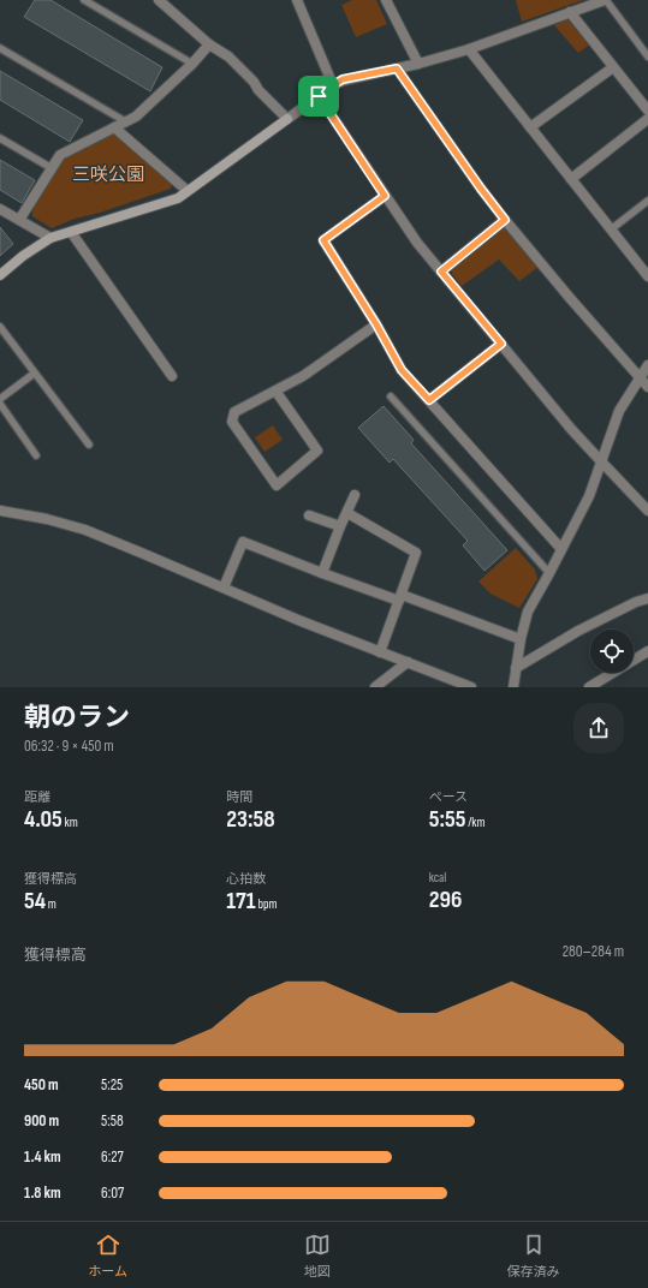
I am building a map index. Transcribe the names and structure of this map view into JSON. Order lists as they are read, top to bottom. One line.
{"parks":["三咲公園"],"page":{"heading":["朝のラン","06:32 · 9 × 450 m"],"stats":[["距離","4.05 km"],["時間","23:58"],["ペース","5:55 /km"],["獲得標高","54 m"],["心拍数","171 bpm"],["kcal","296"]],"chart":["獲得標高","280–284 m"],"list":[{"name":"450 m","note":"5:25"},{"name":"900 m","note":"5:58"},{"name":"1.4 km","note":"6:27"},{"name":"1.8 km","note":"6:07"}],"tabs":["ホーム","地図","保存済み"]}}
